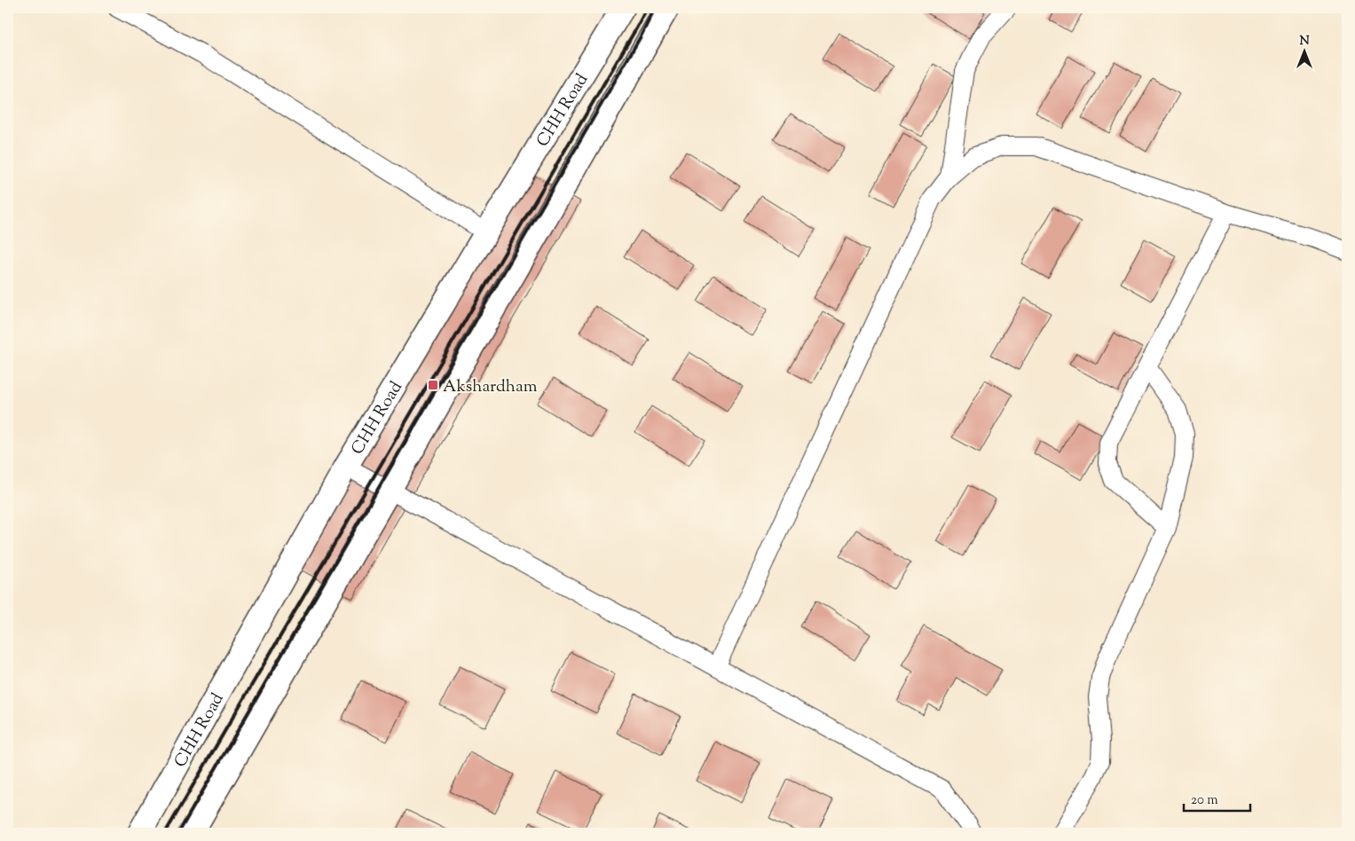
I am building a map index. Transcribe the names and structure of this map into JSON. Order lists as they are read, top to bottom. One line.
{"streets":{"street":["CHH Road"]},"places":{"transit":["Akshardham"]},"scale_bar":"20 m","north":"top"}
